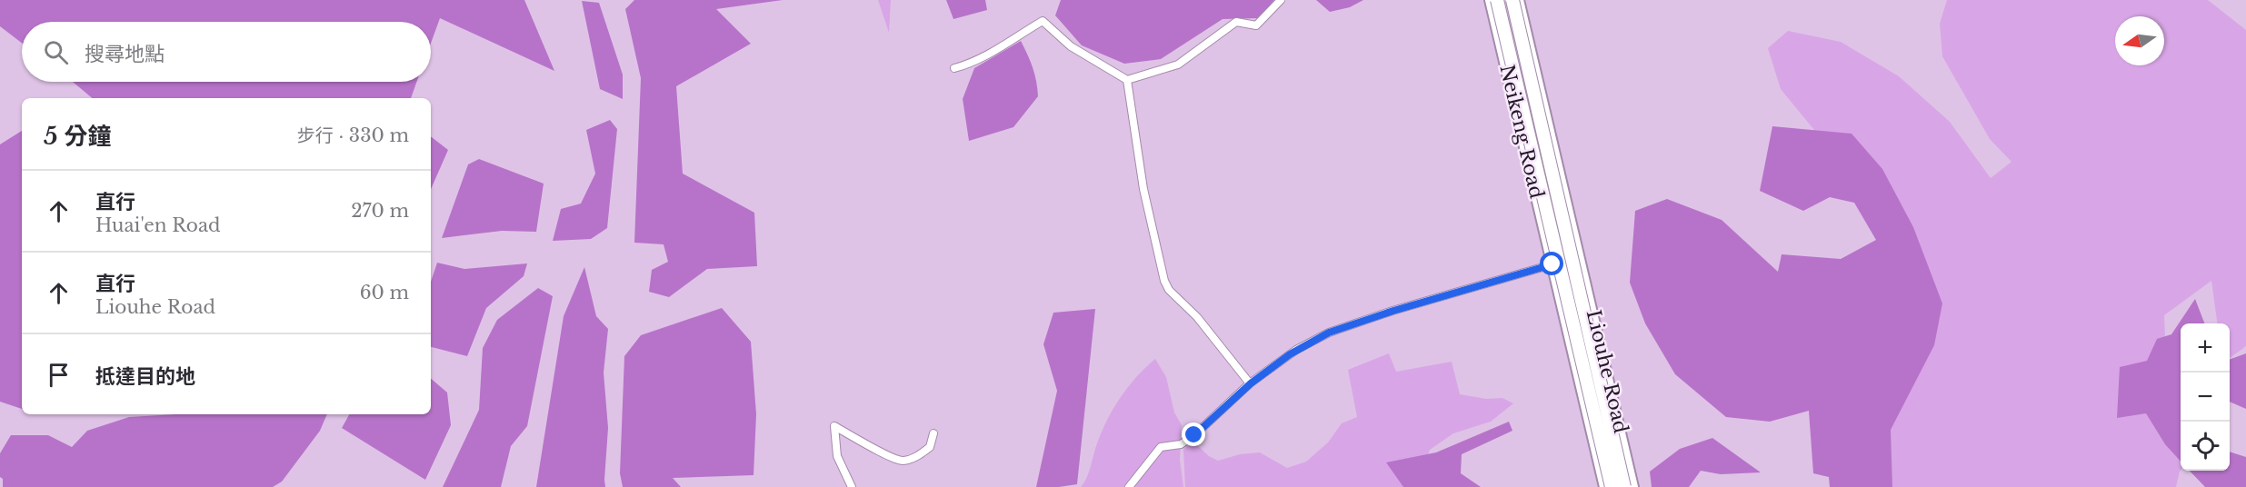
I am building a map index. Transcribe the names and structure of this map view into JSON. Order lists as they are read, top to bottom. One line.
{"streets":{"main road":["Neikeng Road","Liouhe Road"]},"crossings":[["Neikeng Road","Liouhe Road"]],"north":"left","page":{"search":"搜尋地點","heading":["5 分鐘","步行 · 330 m"],"list":[["直行","Huai'en Road","270 m"],["直行","Liouhe Road","60 m"],"抵達目的地"],"map_buttons":["+","−"]}}
